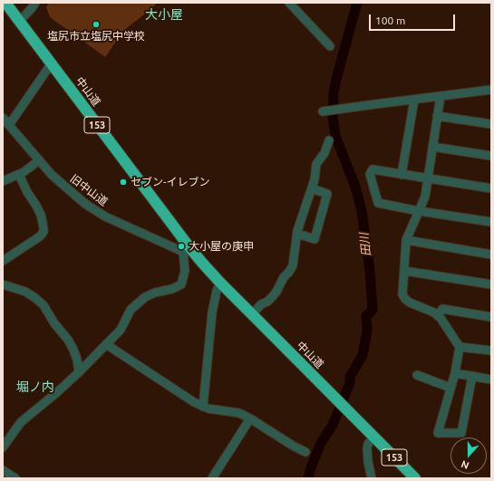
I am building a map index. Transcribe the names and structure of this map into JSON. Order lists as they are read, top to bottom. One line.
{"streets":{"highway":["中山道","153"],"street":["旧中山道"]},"crossings":[["中山道","旧中山道"]],"districts":["大小屋","堀ノ内"],"water":["田川"],"places":["塩尻市立塩尻中学校","セブン-イレブン","大小屋の庚申"],"scale_bar":"100 m","north":"bottom"}
